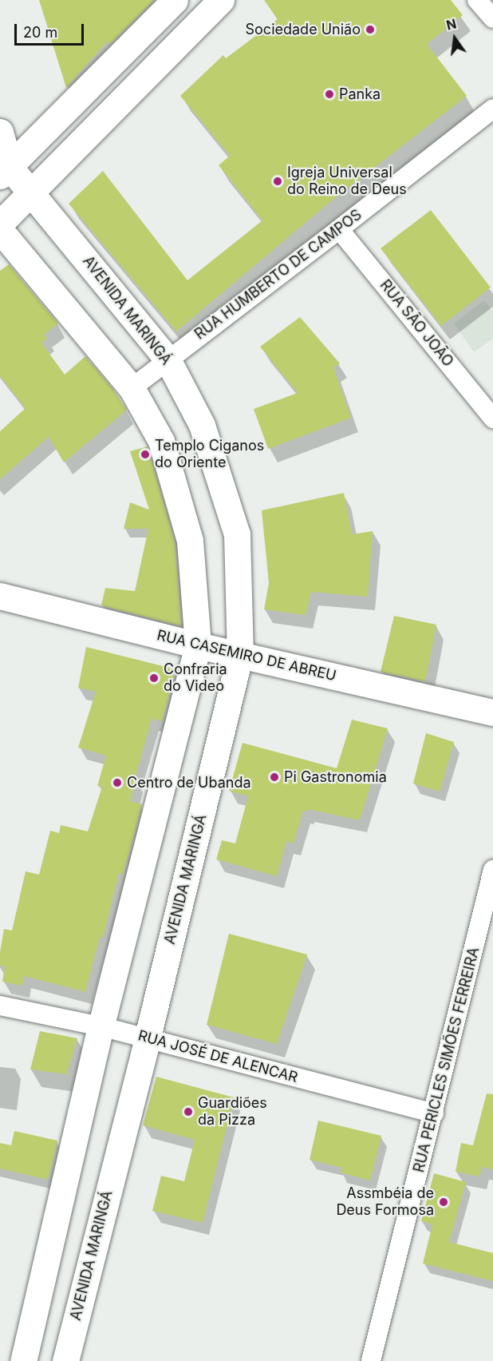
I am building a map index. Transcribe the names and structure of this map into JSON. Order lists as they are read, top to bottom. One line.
{"streets":{"main road":["AVENIDA MARINGÁ","RUA CASEMIRO DE ABREU"],"street":["RUA HUMBERTO DE CAMPOS","RUA SÃO JOÃO","RUA JOSÉ DE ALENCAR","RUA PERICLES SIMÕES FERREIRA"]},"crossings":[["RUA HUMBERTO DE CAMPOS","AVENIDA MARINGÁ"],["RUA HUMBERTO DE CAMPOS","RUA SÃO JOÃO"],["AVENIDA MARINGÁ","RUA CASEMIRO DE ABREU"],["AVENIDA MARINGÁ","RUA JOSÉ DE ALENCAR"],["RUA JOSÉ DE ALENCAR","RUA PERICLES SIMÕES FERREIRA"]],"places":["Sociedade União","Panka","Igreja Universal do Reino de Deus","Templo Ciganos do Oriente","Confraria do Video","Pi Gastronomia","Centro de Ubanda","Guardiões da Pizza","Assmbéia de Deus Formosa"],"scale_bar":"20 m","north":"top"}
